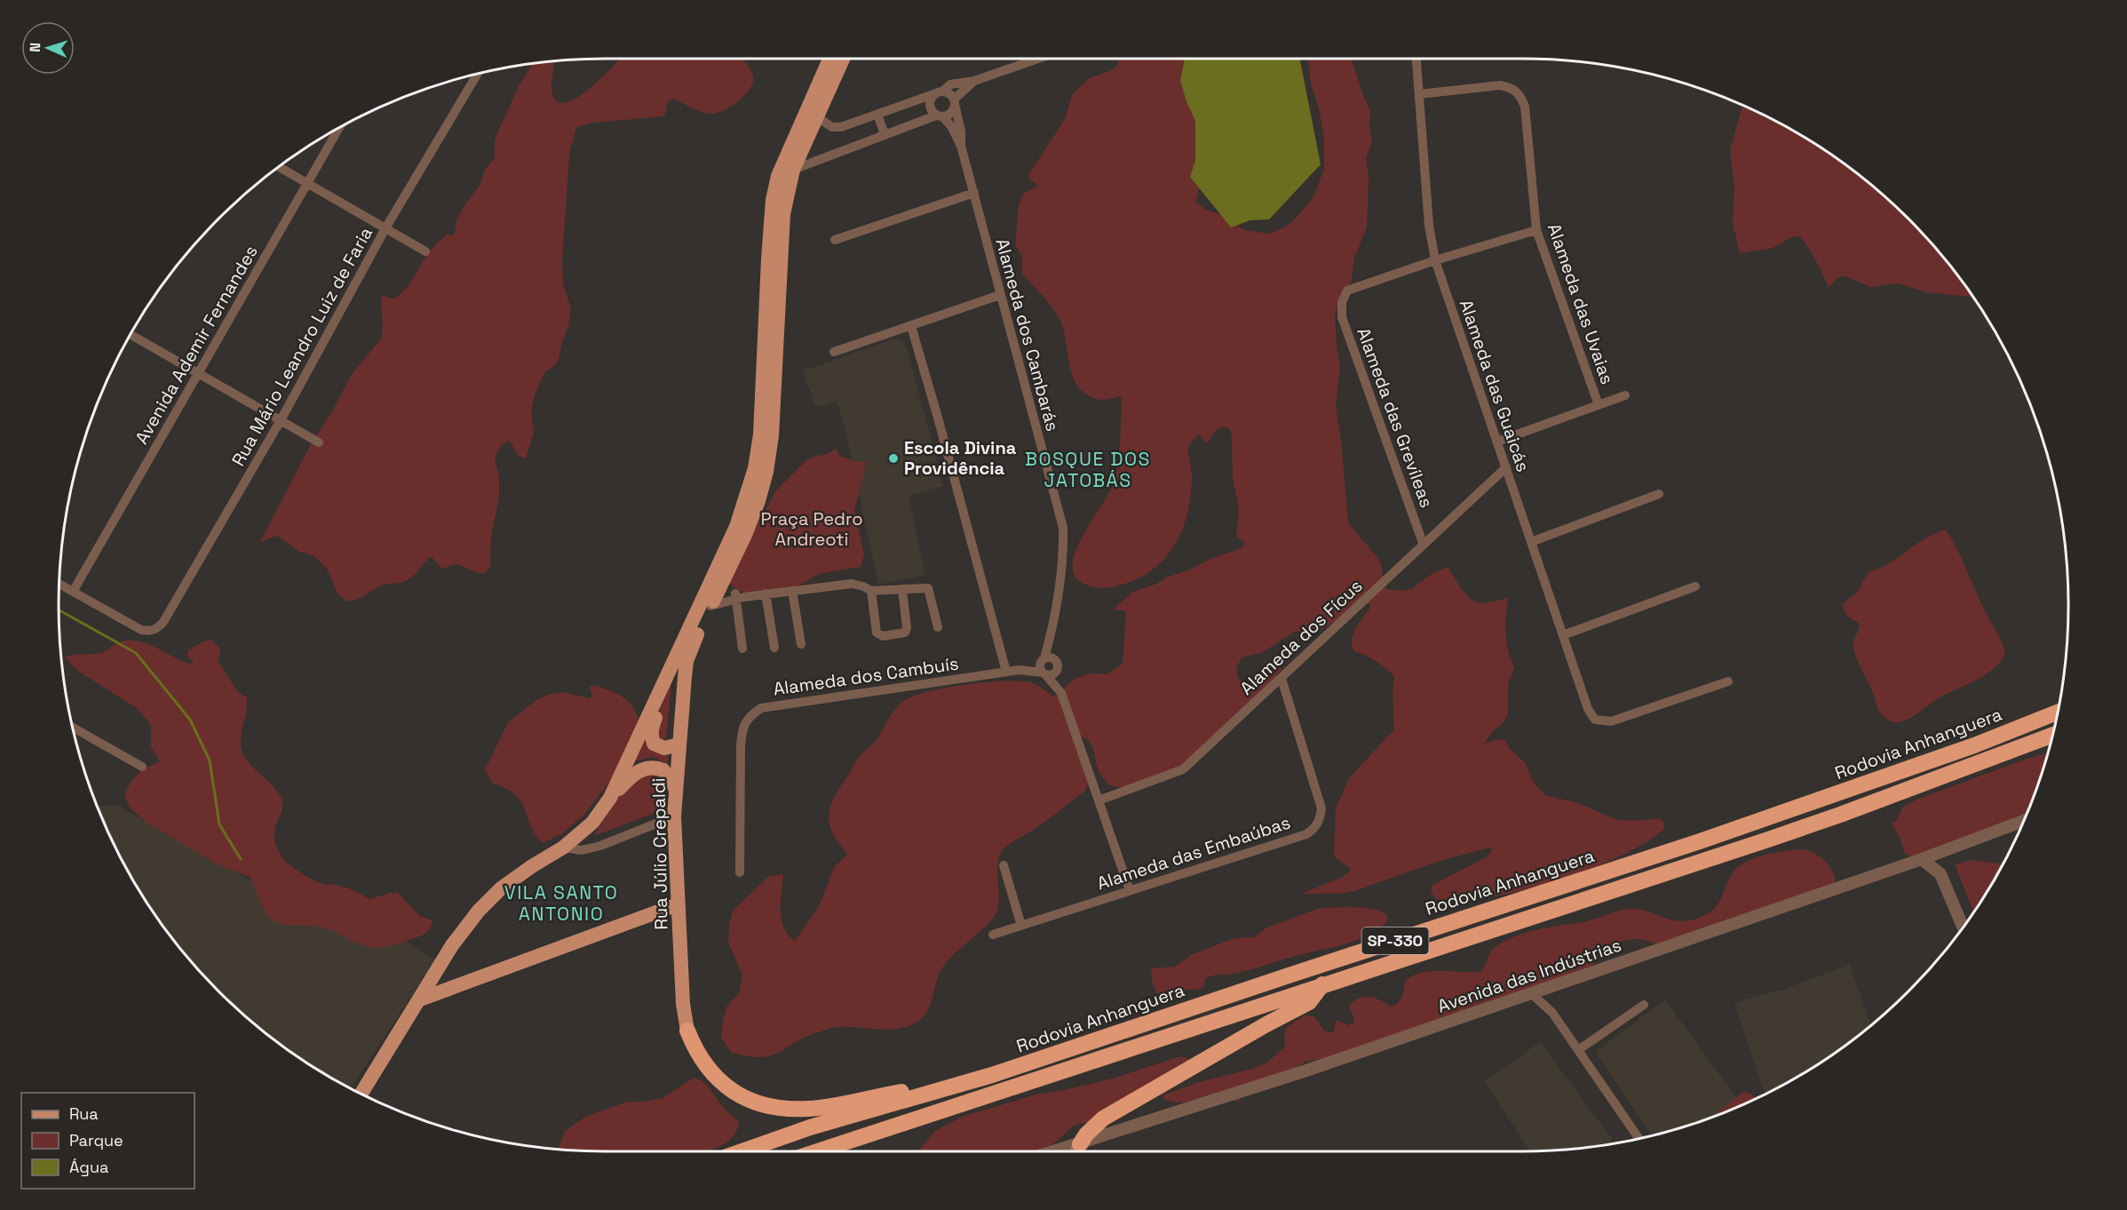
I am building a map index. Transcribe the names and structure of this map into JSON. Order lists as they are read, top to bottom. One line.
{"streets":{"highway":["Rodovia Anhanguera","SP-330"],"main road":["Rua Júlio Crepaldi"],"street":["Alameda das Uvaias","Alameda dos Cambarás","Avenida Ademir Fernandes","Rua Mário Leandro Luiz de Faria","Alameda das Guaicás","Alameda das Grevíleas","Alameda dos Fícus","Alameda dos Cambuís","Alameda das Embaúbas","Avenida das Indústrias"]},"crossings":[["Alameda das Uvaias","Alameda das Guaicás"],["Alameda dos Cambarás","Alameda dos Fícus"],["Alameda dos Cambarás","Alameda dos Cambuís"],["Alameda dos Cambarás","Alameda das Embaúbas"],["Avenida Ademir Fernandes","Rua Mário Leandro Luiz de Faria"],["Alameda das Guaicás","Alameda das Grevíleas"],["Alameda das Guaicás","Alameda dos Fícus"],["Alameda das Grevíleas","Alameda dos Fícus"],["Alameda dos Fícus","Alameda das Embaúbas"]],"districts":["BOSQUE DOS JATOBÁS","VILA SANTO ANTONIO"],"parks":["Praça Pedro Andreoti"],"places":["Escola Divina Providência"],"legend":["Rua","Parque","Água"],"north":"left"}
